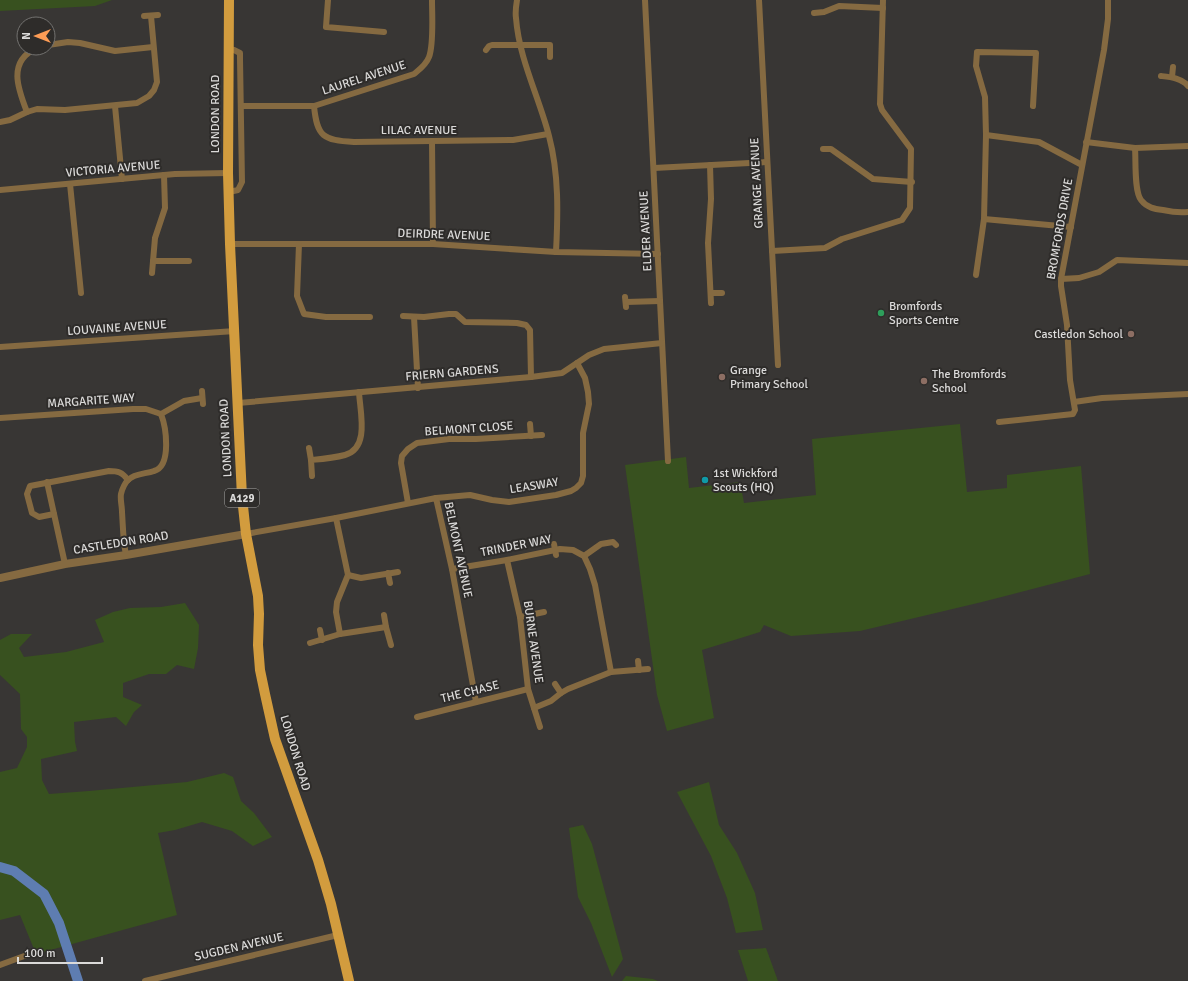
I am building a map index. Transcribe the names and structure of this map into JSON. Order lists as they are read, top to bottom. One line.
{"streets":{"main road":["LONDON ROAD","A129"],"street":["LAUREL AVENUE","LILAC AVENUE","VICTORIA AVENUE","GRANGE AVENUE","BROMFORDS DRIVE","ELDER AVENUE","DEIRDRE AVENUE","LOUVAINE AVENUE","FRIERN GARDENS","MARGARITE WAY","BELMONT CLOSE","LEASWAY","CASTLEDON ROAD","TRINDER WAY","BELMONT AVENUE","BURNE AVENUE","THE CHASE","SUGDEN AVENUE"]},"crossings":[["LAUREL AVENUE","LILAC AVENUE"],["LONDON ROAD","VICTORIA AVENUE"],["LONDON ROAD","DEIRDRE AVENUE"],["LONDON ROAD","LOUVAINE AVENUE"],["LONDON ROAD","FRIERN GARDENS"],["LONDON ROAD","CASTLEDON ROAD"],["LONDON ROAD","BELMONT AVENUE"],["LONDON ROAD","SUGDEN AVENUE"],["ELDER AVENUE","DEIRDRE AVENUE"],["ELDER AVENUE","FRIERN GARDENS"],["FRIERN GARDENS","LEASWAY"],["BELMONT CLOSE","BELMONT AVENUE"],["LEASWAY","BELMONT AVENUE"],["CASTLEDON ROAD","BELMONT AVENUE"],["TRINDER WAY","BELMONT AVENUE"],["TRINDER WAY","BURNE AVENUE"],["BELMONT AVENUE","THE CHASE"],["BURNE AVENUE","THE CHASE"]],"places":["Bromfords Sports Centre","Castledon School","Grange Primary School","The Bromfords School","1st Wickford Scouts (HQ)"],"scale_bar":"100 m","north":"left"}
